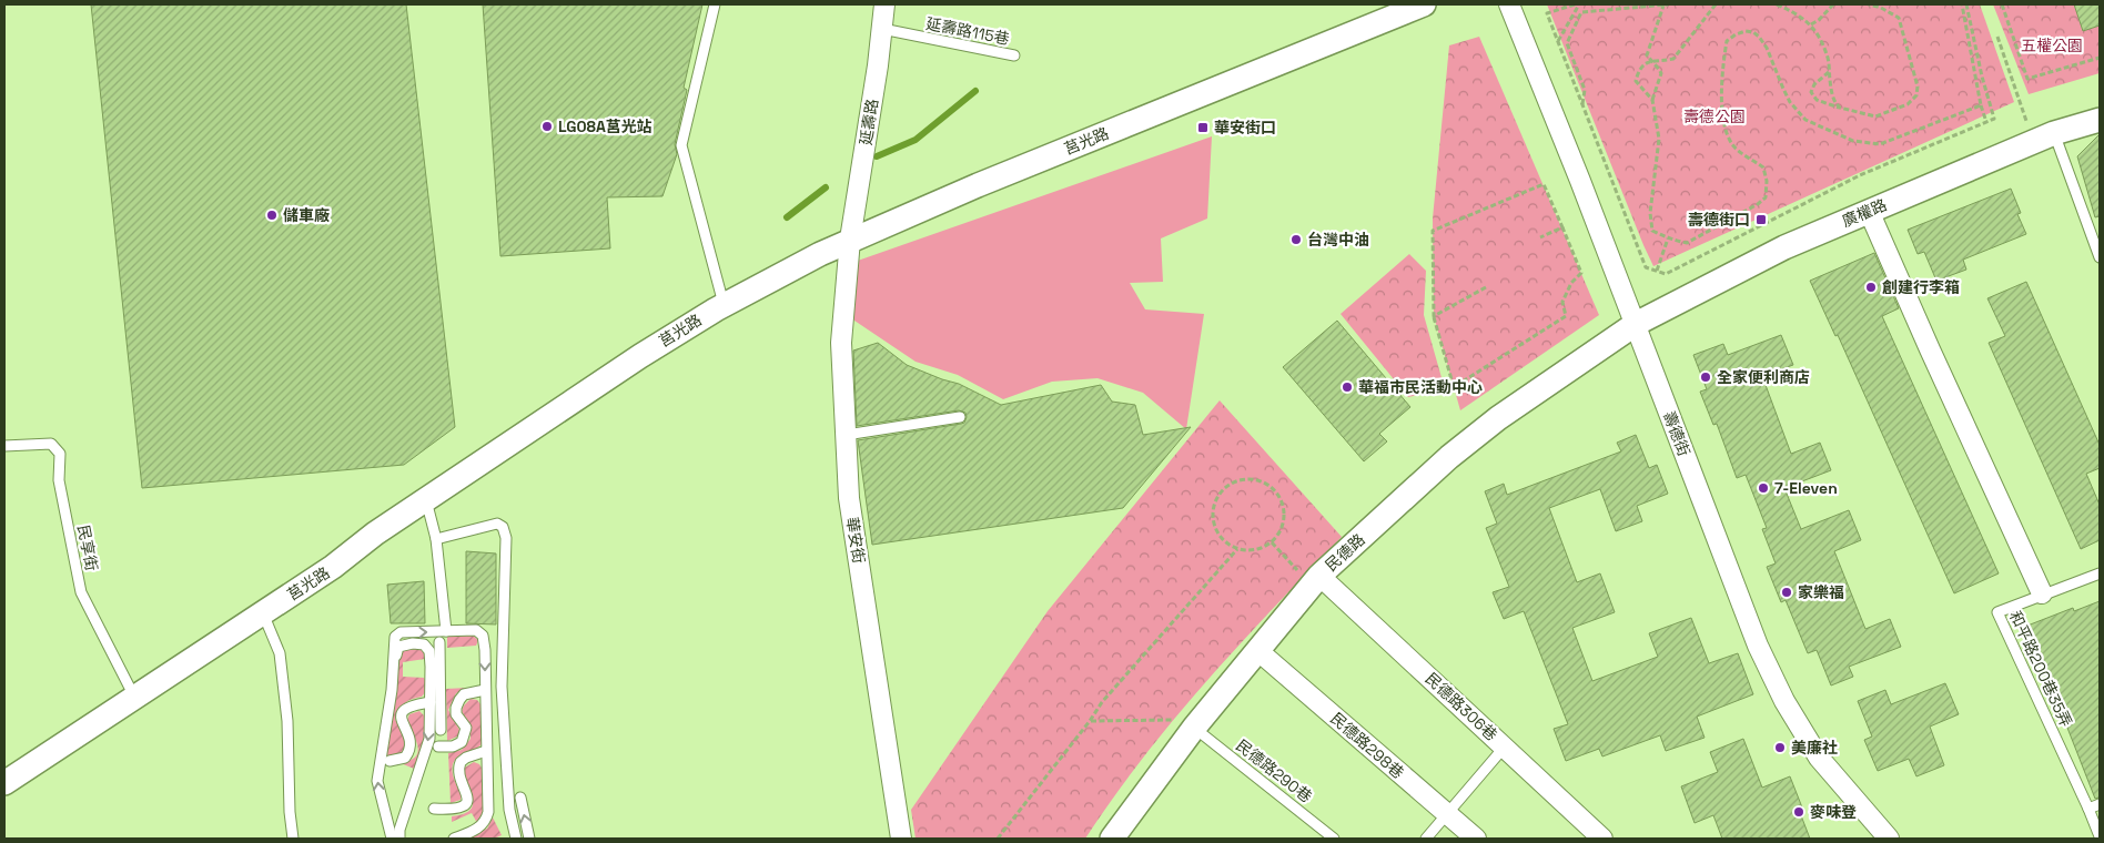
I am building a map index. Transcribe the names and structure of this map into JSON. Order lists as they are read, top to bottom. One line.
{"streets":{"street":["延壽路","莒光路","廣權路","壽德街","華安街","民德路","民德路306巷","民德路298巷"],"lane":["延壽路115巷","民享街","和平路200巷35弄","民德路290巷"]},"crossings":[["延壽路115巷","延壽路"],["延壽路","莒光路"],["延壽路","華安街"],["莒光路","華安街"],["莒光路","民享街"],["廣權路","壽德街"],["廣權路","民德路"],["壽德街","民德路"],["民德路","民德路306巷"],["民德路","民德路298巷"],["民德路","民德路290巷"]],"parks":["五權公園","壽德公園"],"places":{"other":["LG08A莒光站","儲車廠","台灣中油","創建行李箱","全家便利商店","華福市民活動中心","7-Eleven","家樂福","美廉社","麥味登"],"transit":["華安街口","壽德街口"]}}
